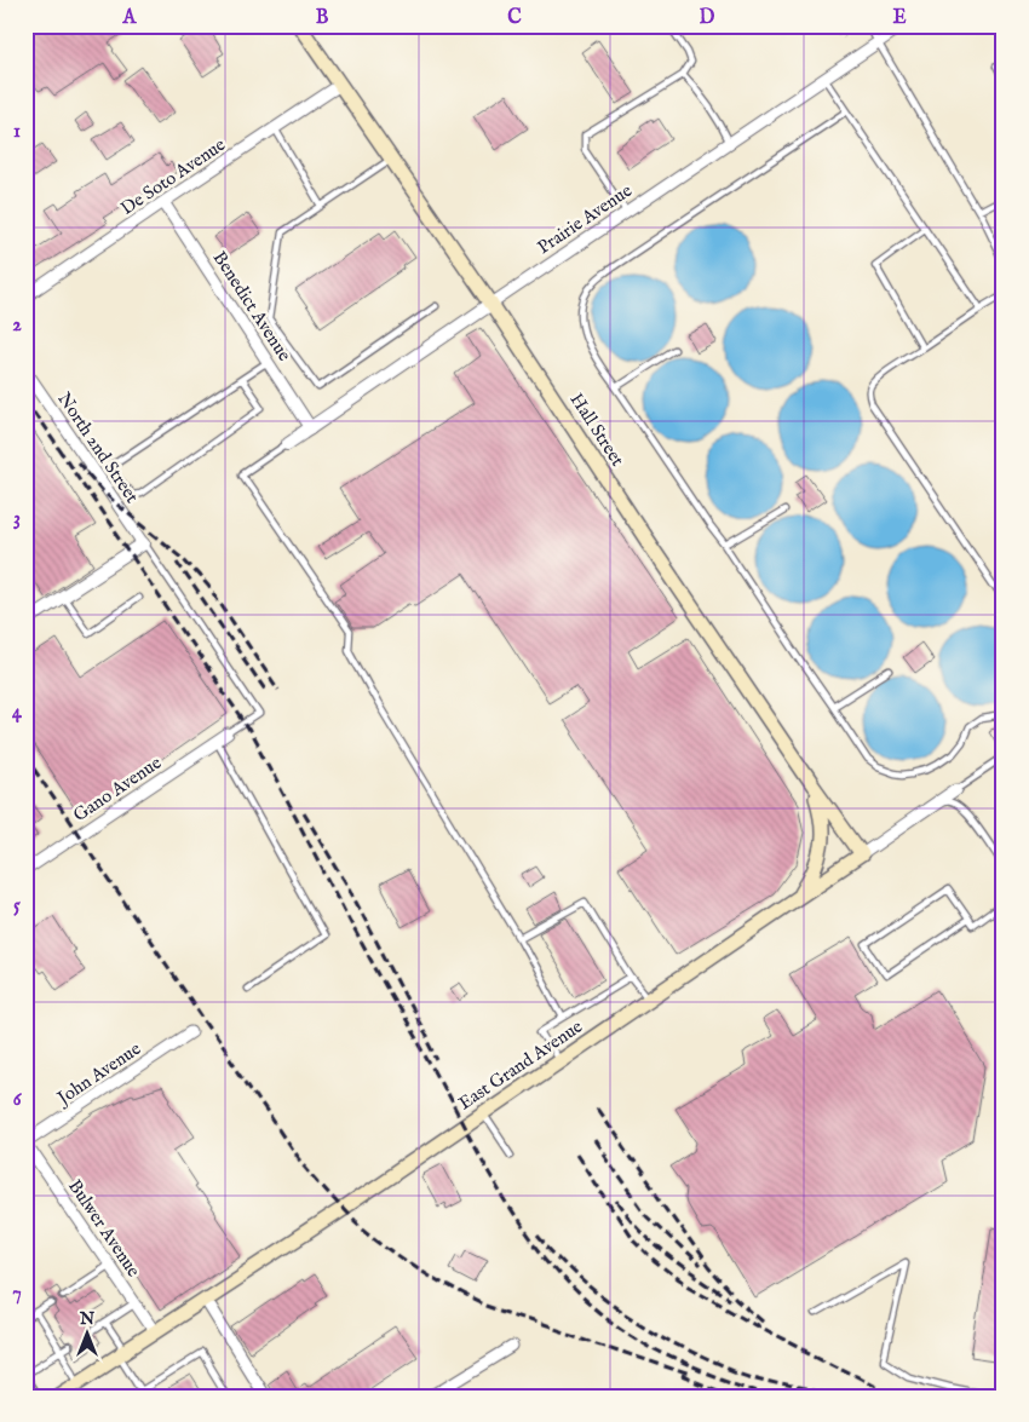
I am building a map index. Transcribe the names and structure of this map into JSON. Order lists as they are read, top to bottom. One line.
{"streets":{"main road":["Hall Street","East Grand Avenue"],"street":["De Soto Avenue","Prairie Avenue","Benedict Avenue","North 2nd Street","Gano Avenue","John Avenue","Bulwer Avenue"]},"crossings":[["De Soto Avenue","Benedict Avenue"],["De Soto Avenue","Hall Street"],["Prairie Avenue","Benedict Avenue"],["Prairie Avenue","Hall Street"],["Hall Street","East Grand Avenue"],["East Grand Avenue","Bulwer Avenue"],["John Avenue","Bulwer Avenue"]],"north":"top","grid":{"columns":["A","B","C","D","E"],"rows":["1","2","3","4","5","6","7"]}}
